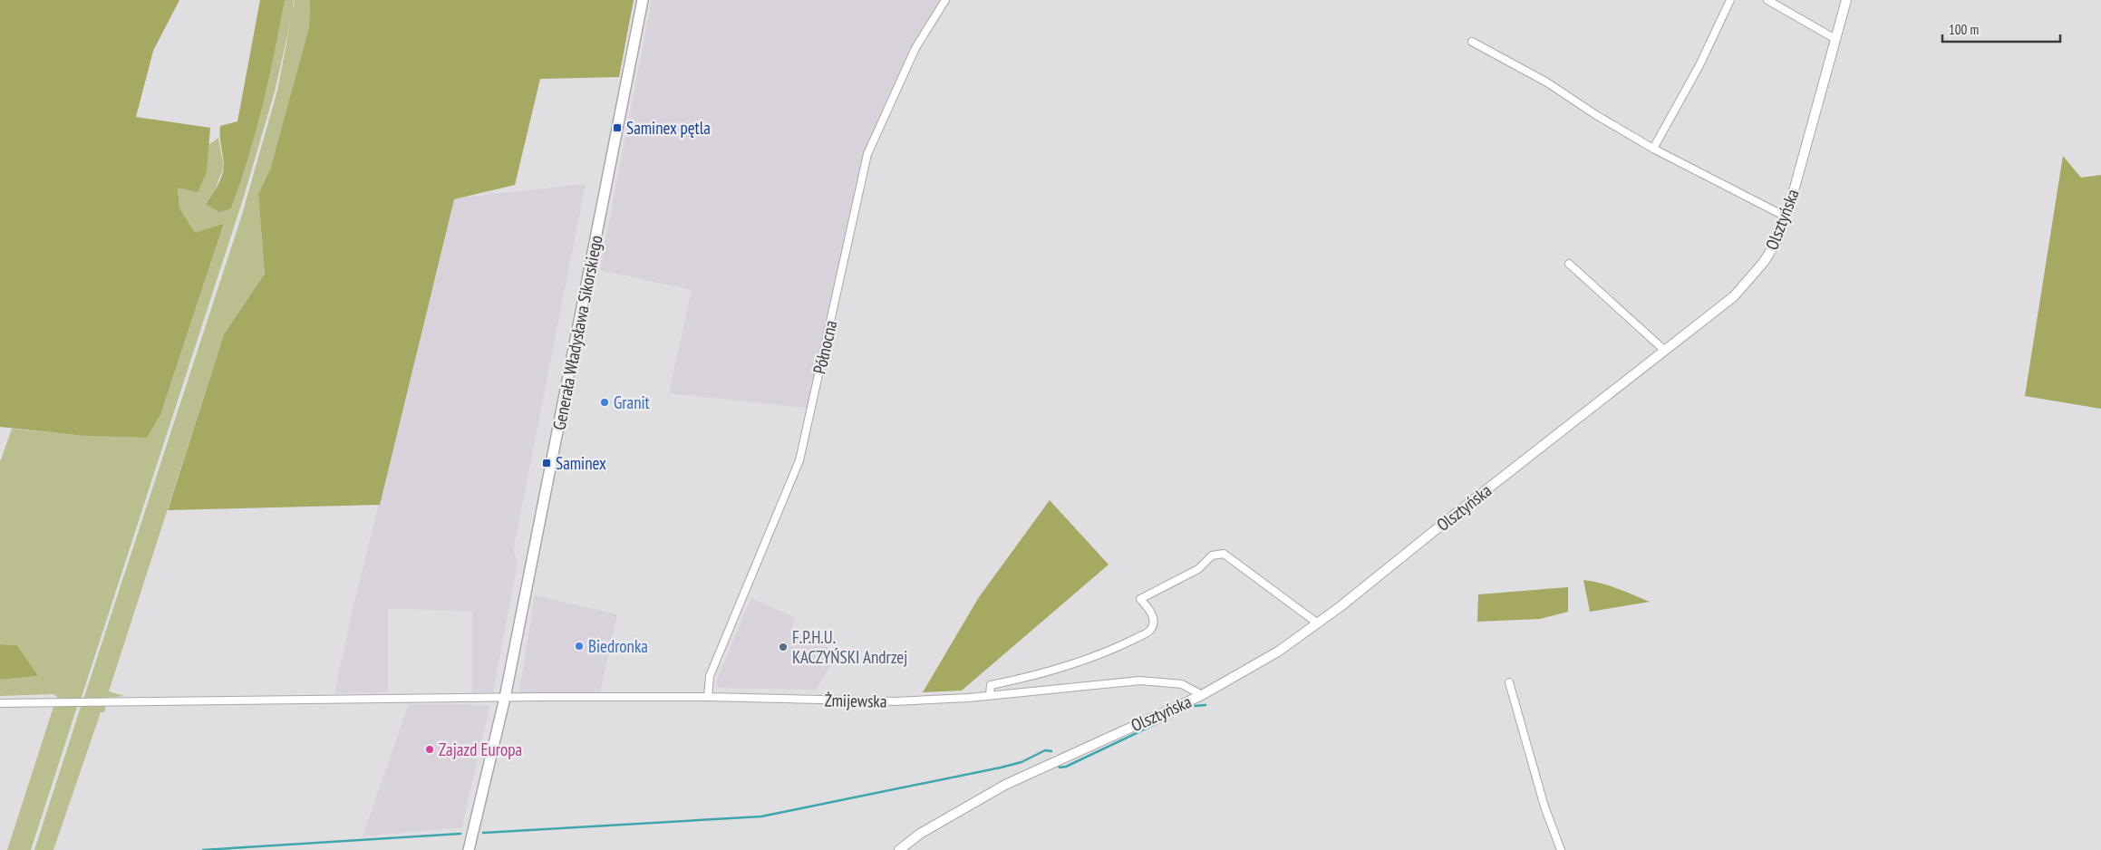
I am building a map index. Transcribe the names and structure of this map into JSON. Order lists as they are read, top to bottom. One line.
{"streets":{"main road":["Generała Władysława Sikorskiego"],"street":["Olsztyńska","Północna","Żmijewska"]},"crossings":[["Olsztyńska","Żmijewska"],["Generała Władysława Sikorskiego","Żmijewska"],["Północna","Żmijewska"]],"places":{"transit":["Saminex pętla","Saminex"],"other":["Granit","Biedronka","F.P.H.U. KACZYŃSKI Andrzej","Zajazd Europa"]},"scale_bar":"100 m"}
